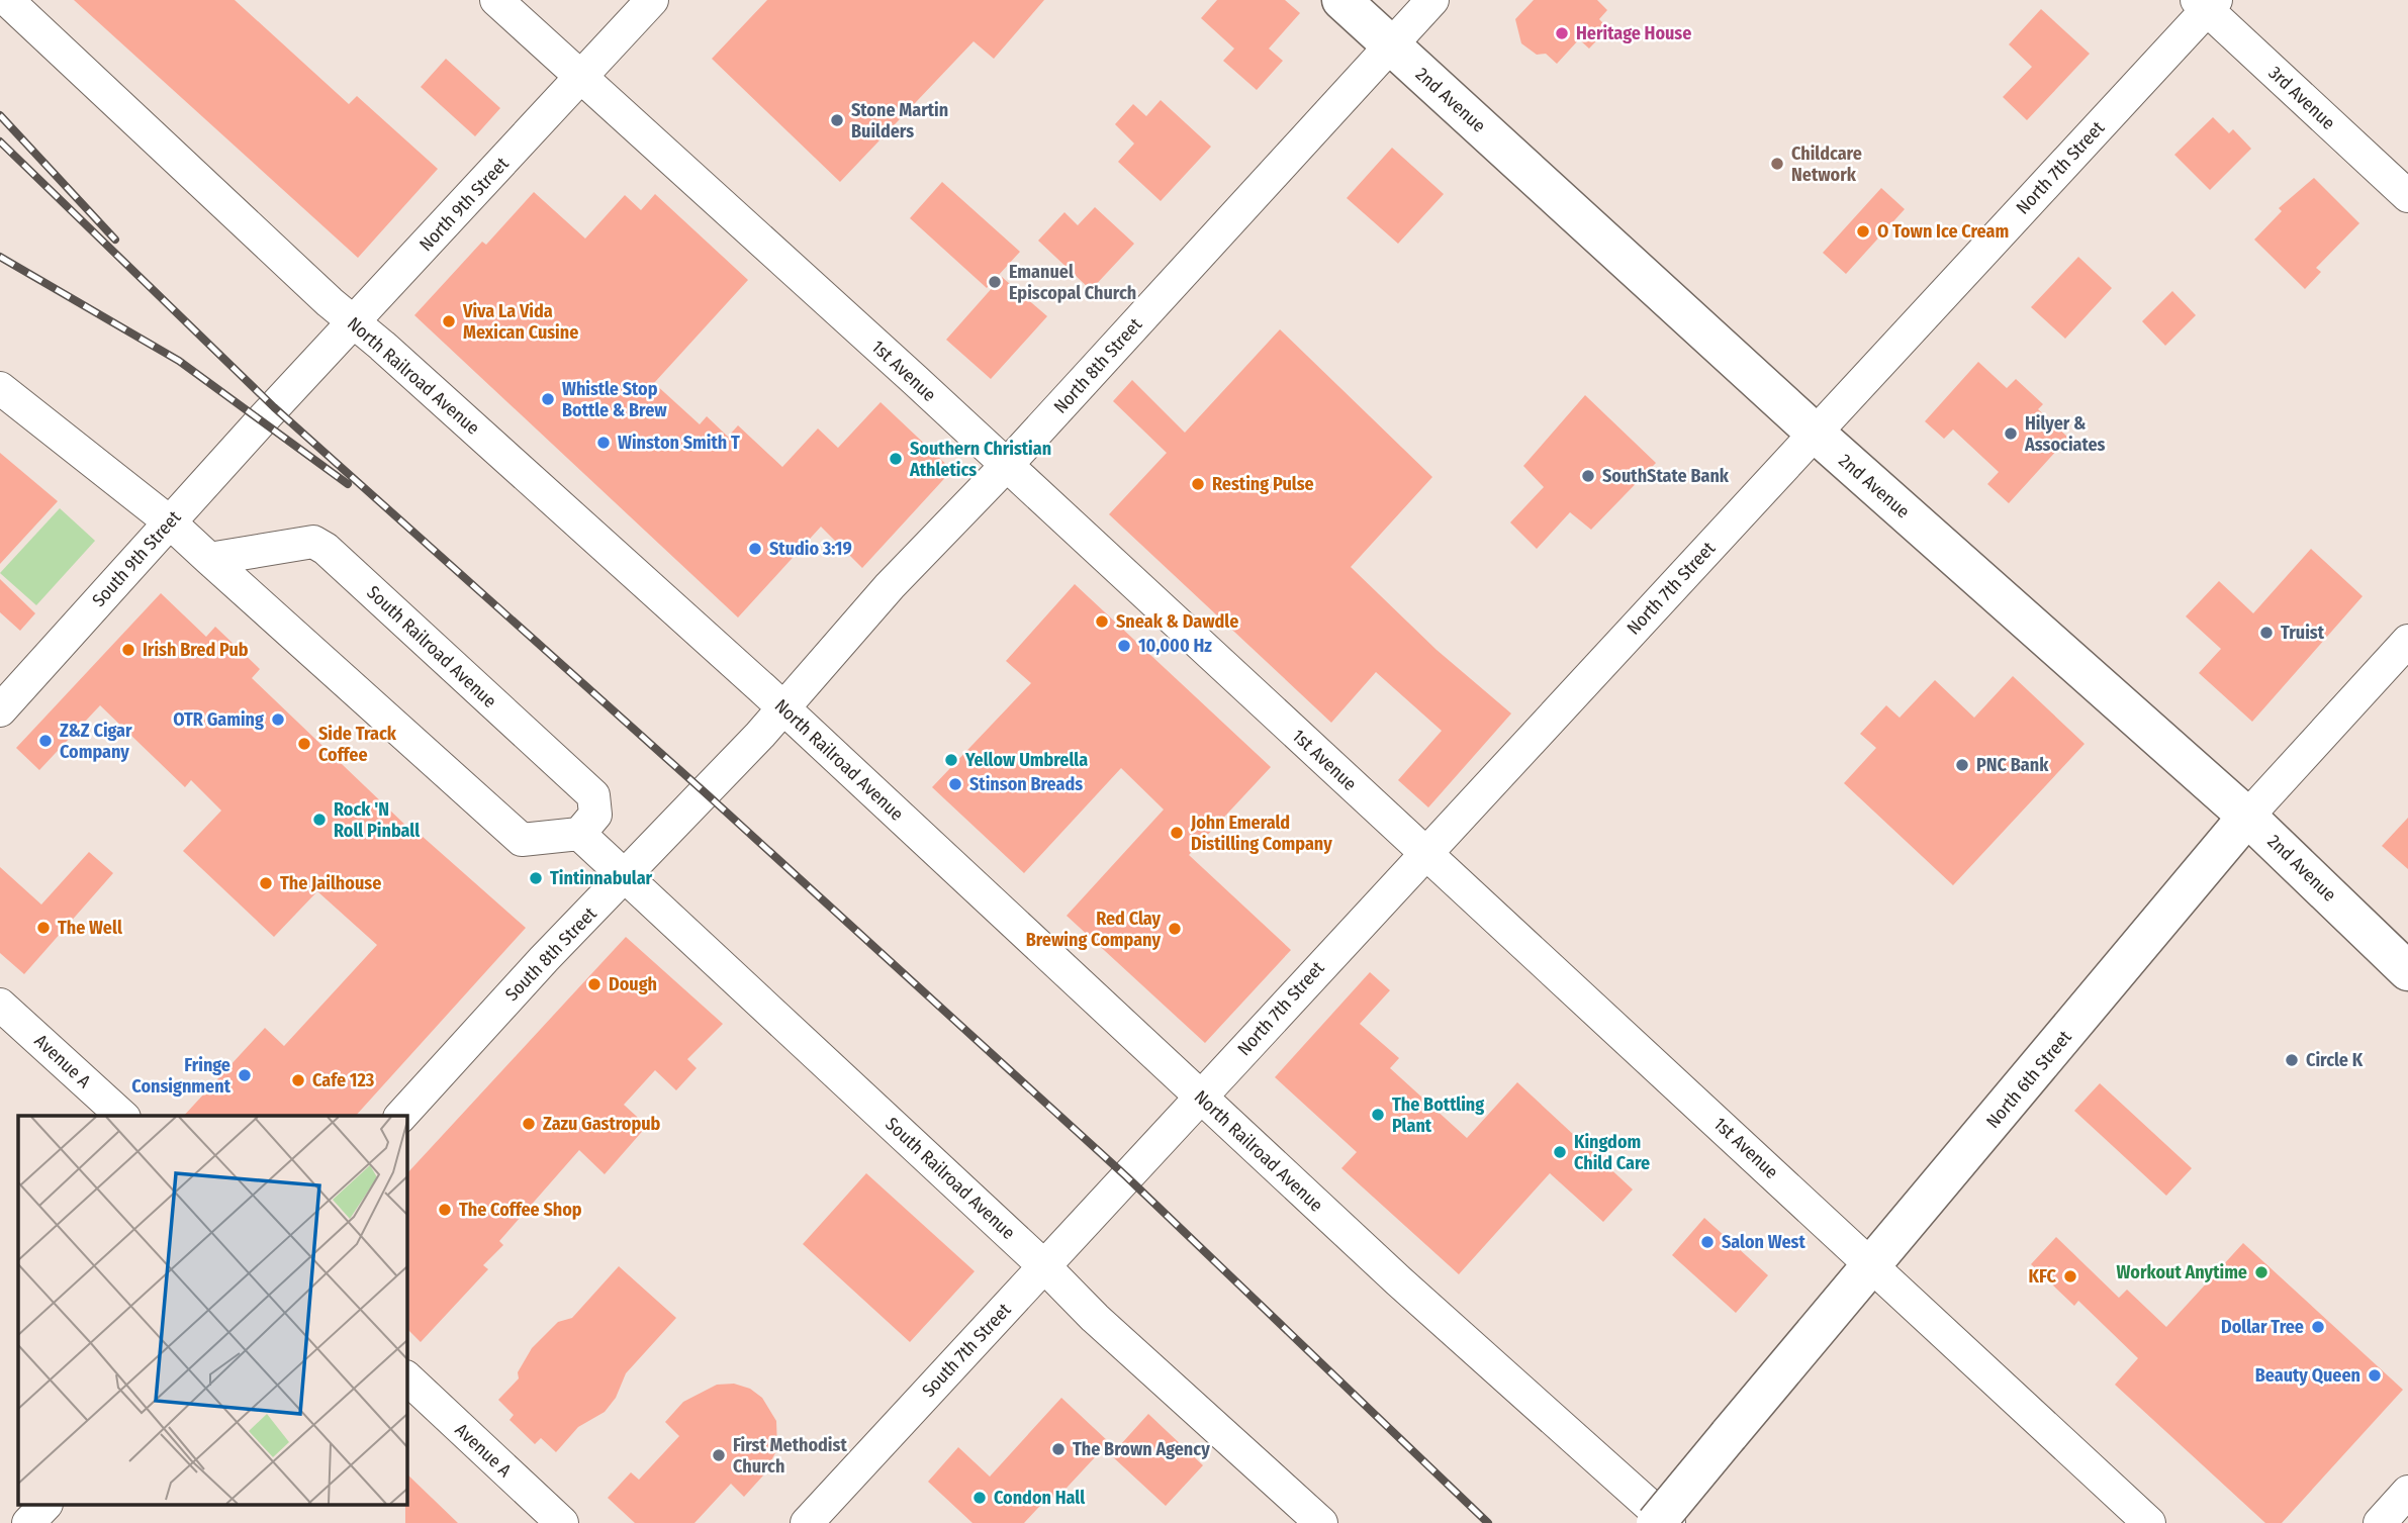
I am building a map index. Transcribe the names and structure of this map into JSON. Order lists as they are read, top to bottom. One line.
{"streets":{"main road":["2nd Avenue","North 6th Street"],"street":["3rd Avenue","North 7th Street","North 9th Street","North 8th Street","1st Avenue","North Railroad Avenue","South 9th Street","South Railroad Avenue","South 8th Street","Avenue A","South 7th Street"]},"crossings":[["3rd Avenue","North 7th Street"],["2nd Avenue","North 7th Street"],["2nd Avenue","North 8th Street"],["2nd Avenue","North 6th Street"],["North 7th Street","1st Avenue"],["North 7th Street","North Railroad Avenue"],["North 7th Street","South 7th Street"],["North 9th Street","1st Avenue"],["North 9th Street","North Railroad Avenue"],["North 9th Street","South 9th Street"],["North 8th Street","1st Avenue"],["North 8th Street","North Railroad Avenue"],["North 8th Street","South 8th Street"],["1st Avenue","North 6th Street"],["South Railroad Avenue","South 8th Street"],["South Railroad Avenue","South 7th Street"]],"places":["Heritage House","Stone Martin Builders","Childcare Network","O Town Ice Cream","Emanuel Episcopal Church","Viva La Vida Mexican Cusine","Whistle Stop Bottle & Brew","Hilyer & Associates","Winston Smith T","Southern Christian Athletics","SouthState Bank","Resting Pulse","Studio 3:19","Sneak & Dawdle","Truist","10,000 Hz","Irish Bred Pub","OTR Gaming","Z&Z Cigar Company","Side Track Coffee","Yellow Umbrella","PNC Bank","Stinson Breads","Rock 'N Roll Pinball","John Emerald Distilling Company","Tintinnabular","The Jailhouse","The Well","Red Clay Brewing Company","Dough","Circle K","Fringe Consignment","Cafe 123","The Bottling Plant","Zazu Gastropub","Kingdom Child Care","The Coffee Shop","Salon West","Workout Anytime","KFC","Dollar Tree","Beauty Queen","The Brown Agency","First Methodist Church","Condon Hall"]}
